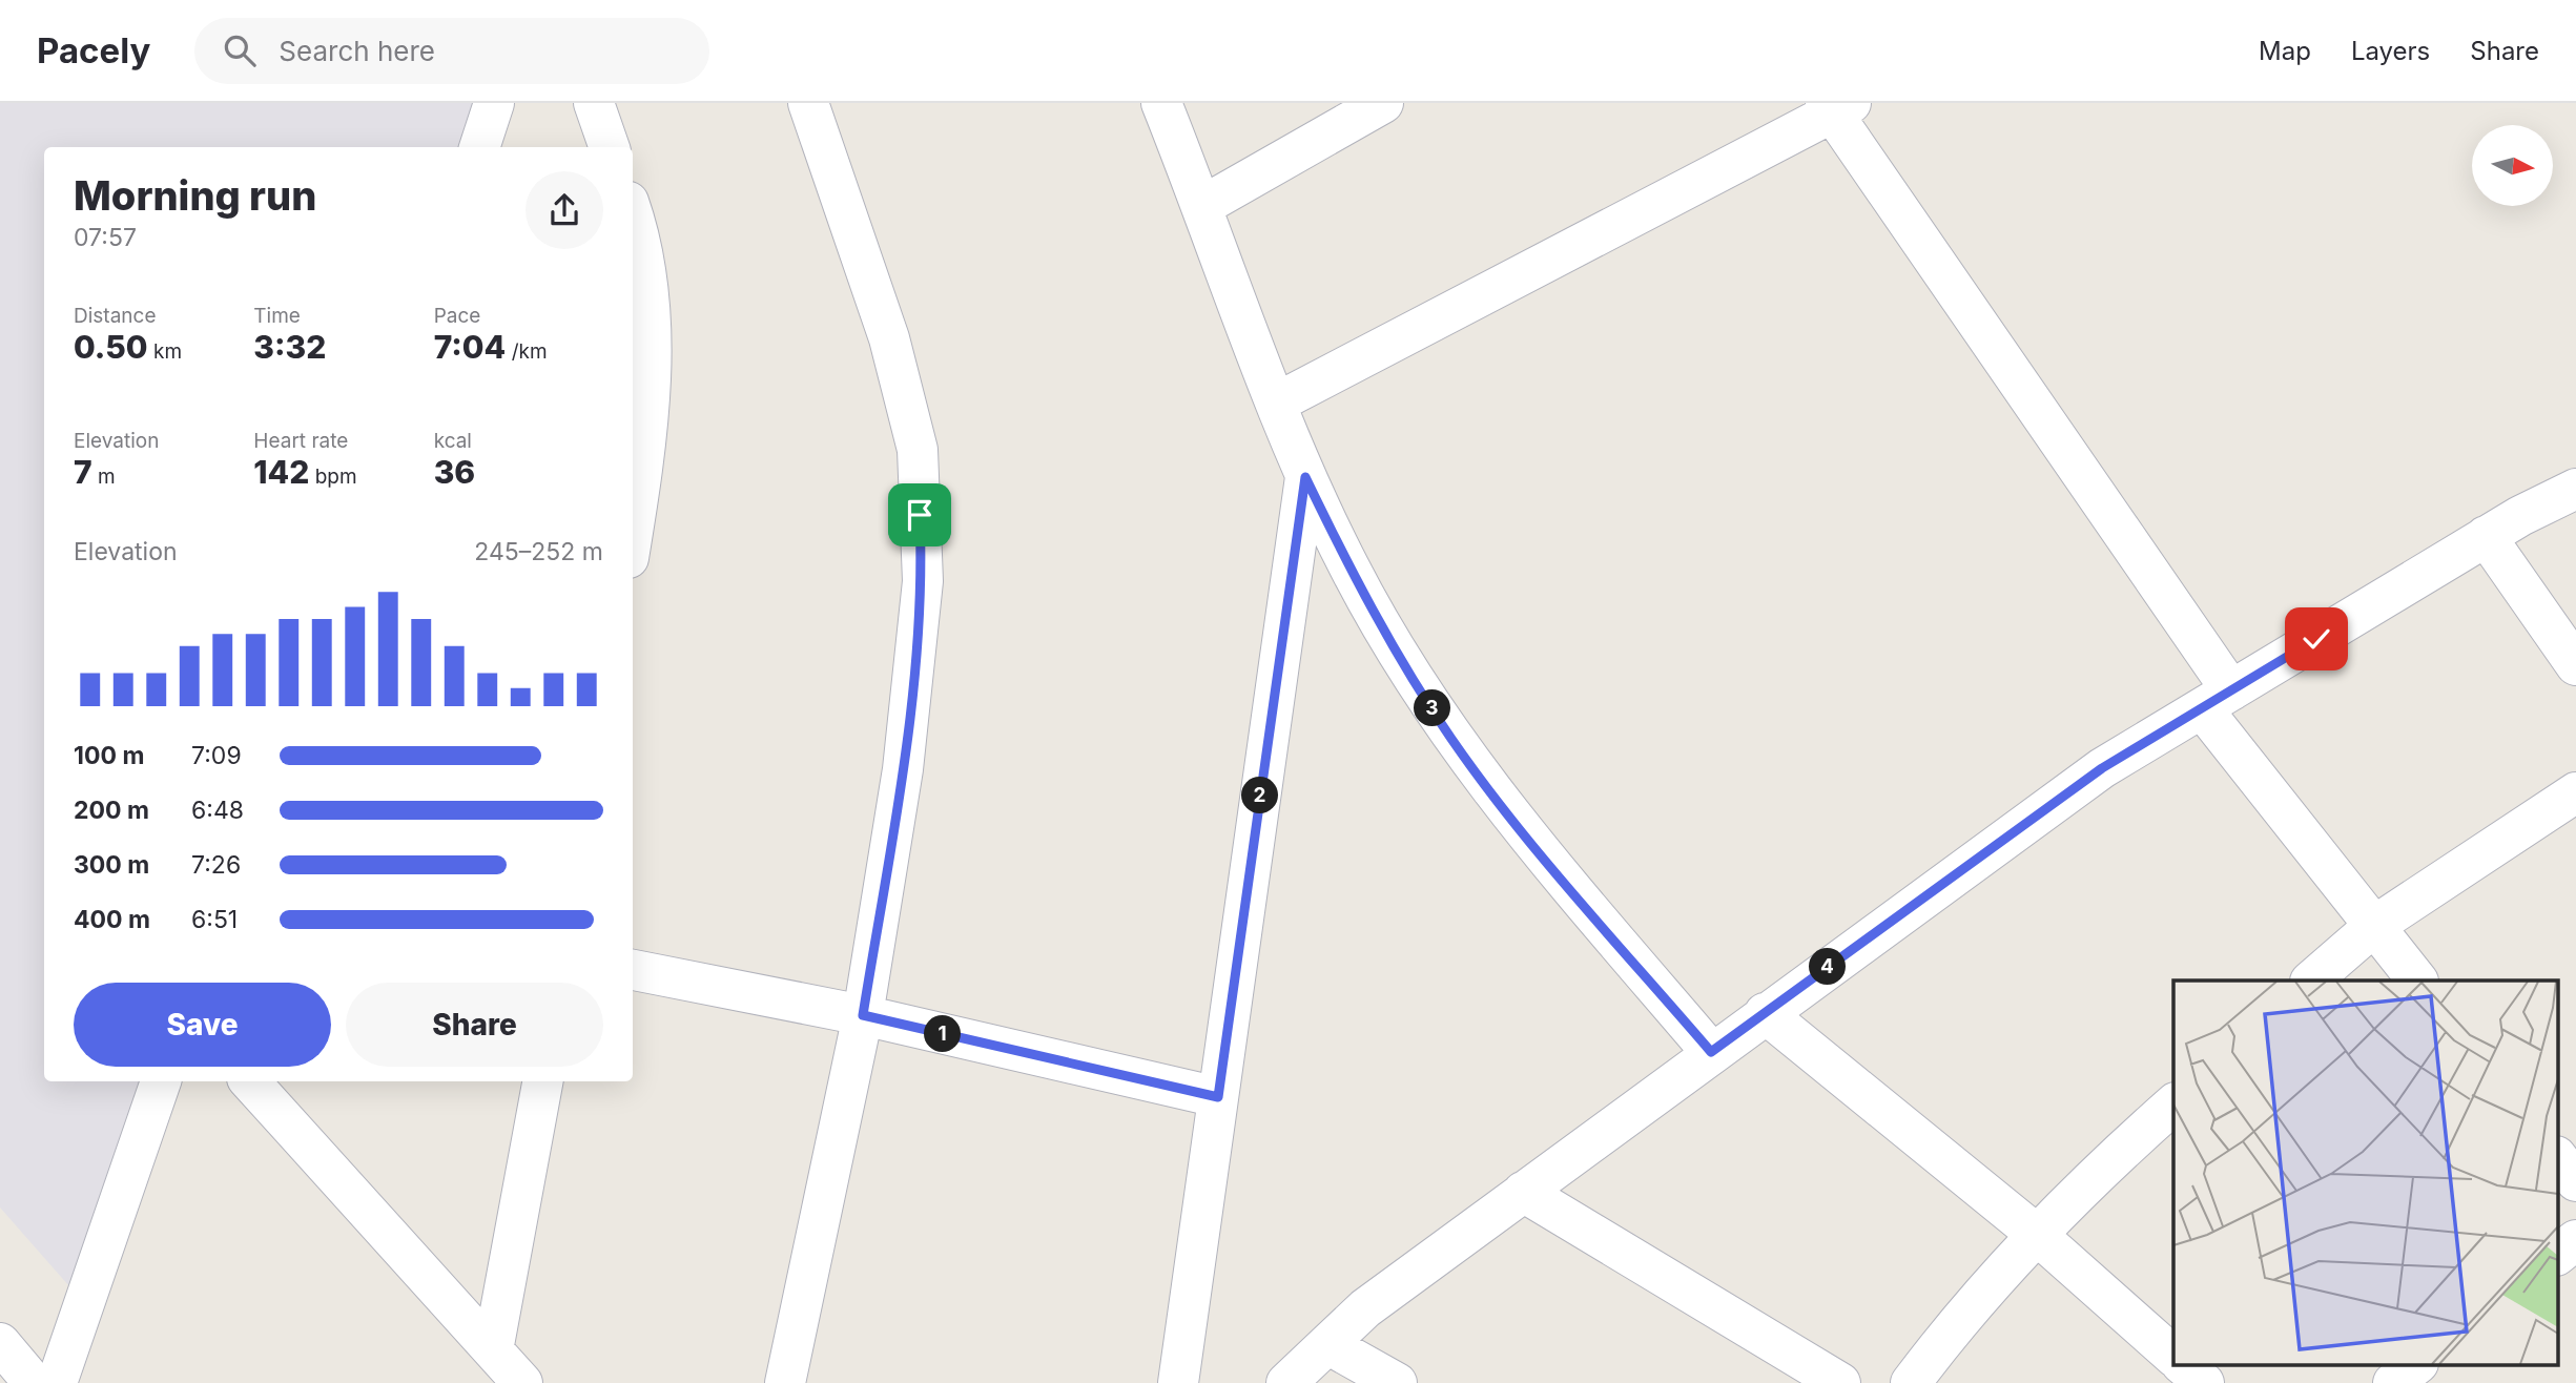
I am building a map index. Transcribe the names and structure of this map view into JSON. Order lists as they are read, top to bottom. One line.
{"north":"right","page":{"header":"Pacely","search":"Search here","nav":["Map","Layers","Share"],"heading":["Morning run","07:57"],"stats":[["Distance","0.50 km"],["Time","3:32"],["Pace","7:04 /km"],["Elevation","7 m"],["Heart rate","142 bpm"],["kcal","36"]],"chart":["Elevation","245–252 m"],"pins":["3","2","4","1"],"list":[{"name":"100 m","note":"7:09"},{"name":"200 m","note":"6:48"},{"name":"300 m","note":"7:26"},{"name":"400 m","note":"6:51"}],"buttons":["Save","Share"]}}
